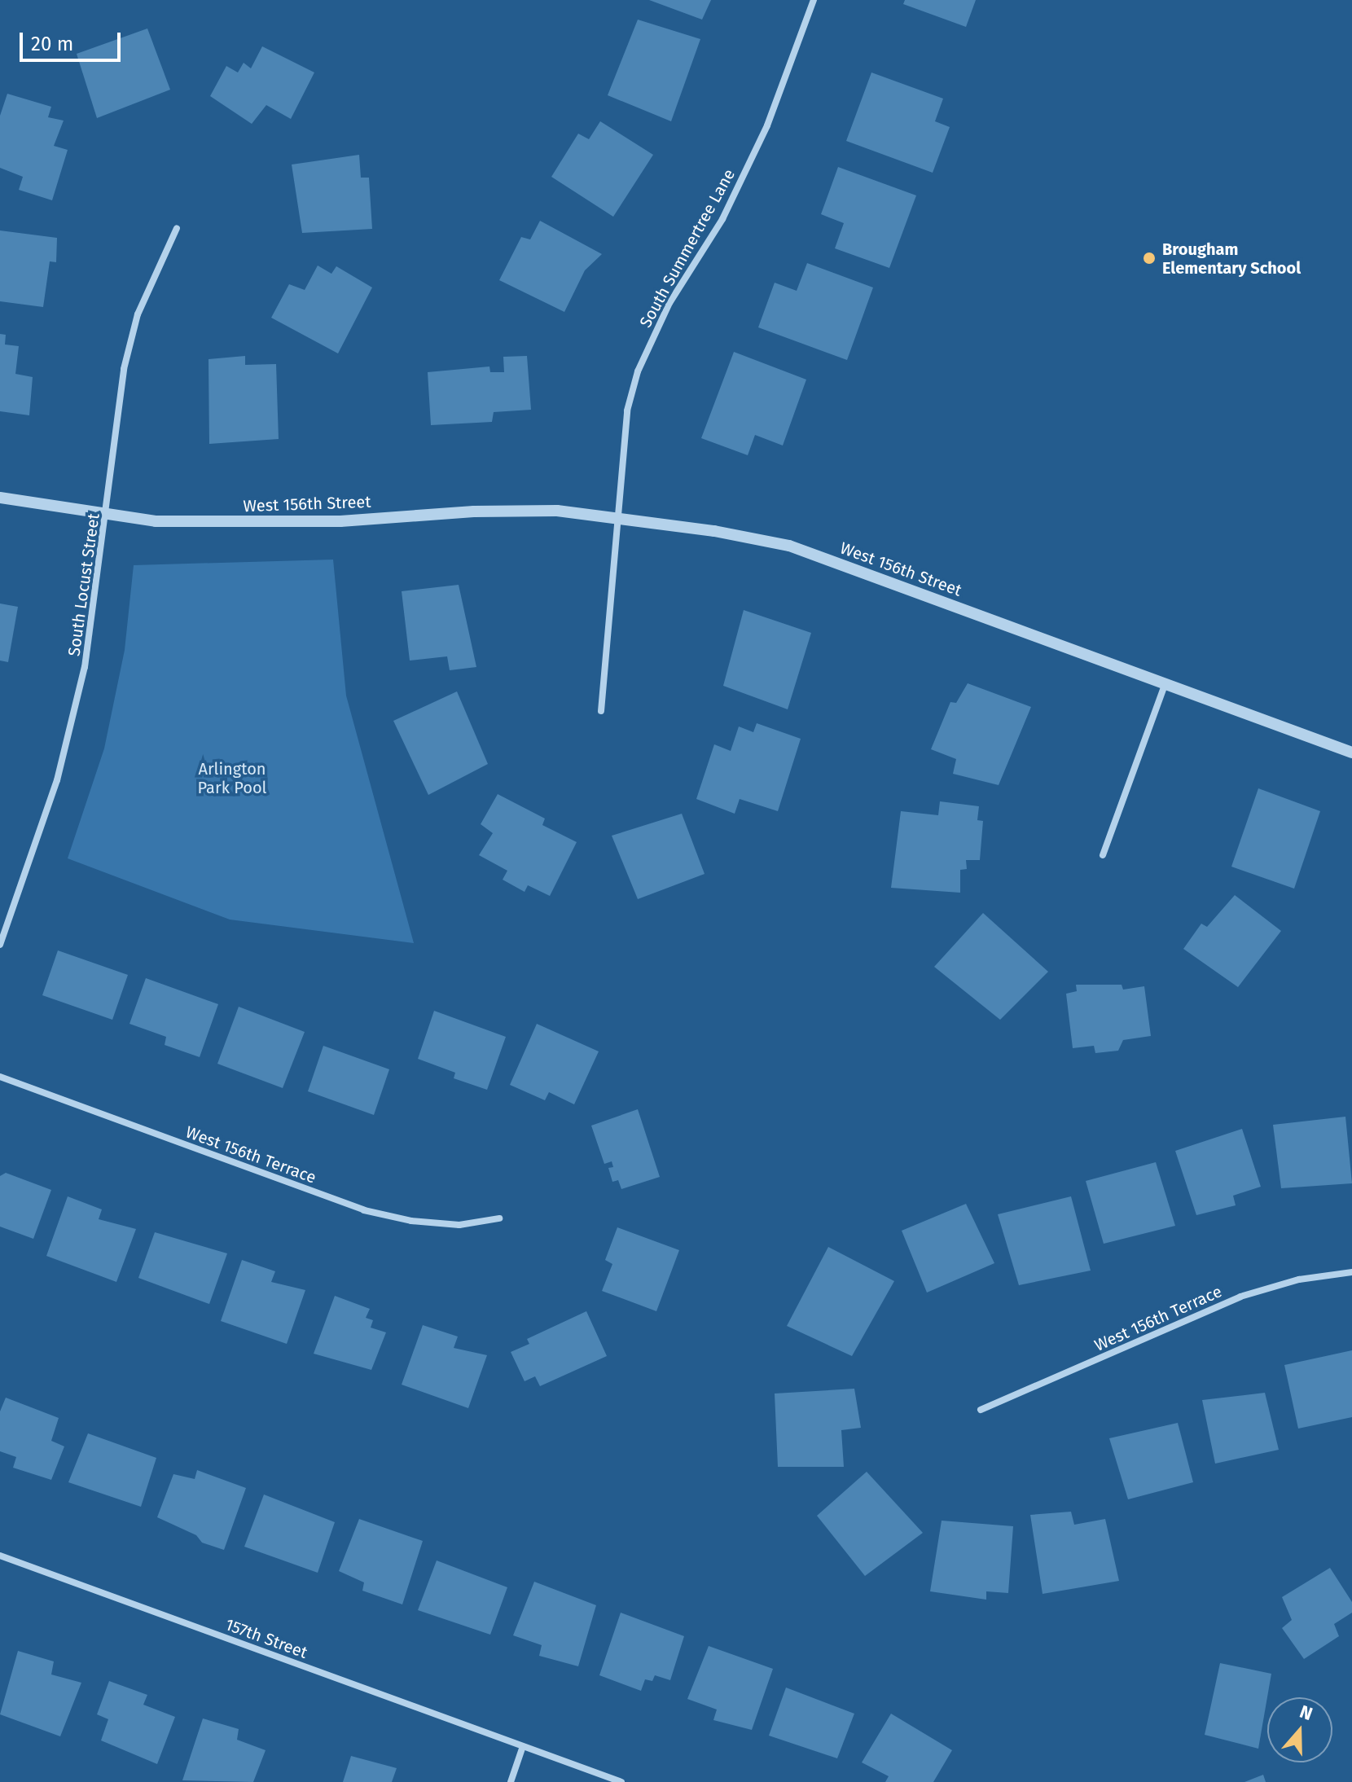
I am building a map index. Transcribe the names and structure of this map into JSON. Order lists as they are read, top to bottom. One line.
{"streets":{"street":["South Summertree Lane","West 156th Street","South Locust Street","West 156th Terrace","157th Street"]},"crossings":[["South Summertree Lane","West 156th Street"],["West 156th Street","South Locust Street"]],"parks":["Arlington Park Pool"],"places":["Brougham Elementary School"],"scale_bar":"20 m","north":"top"}
